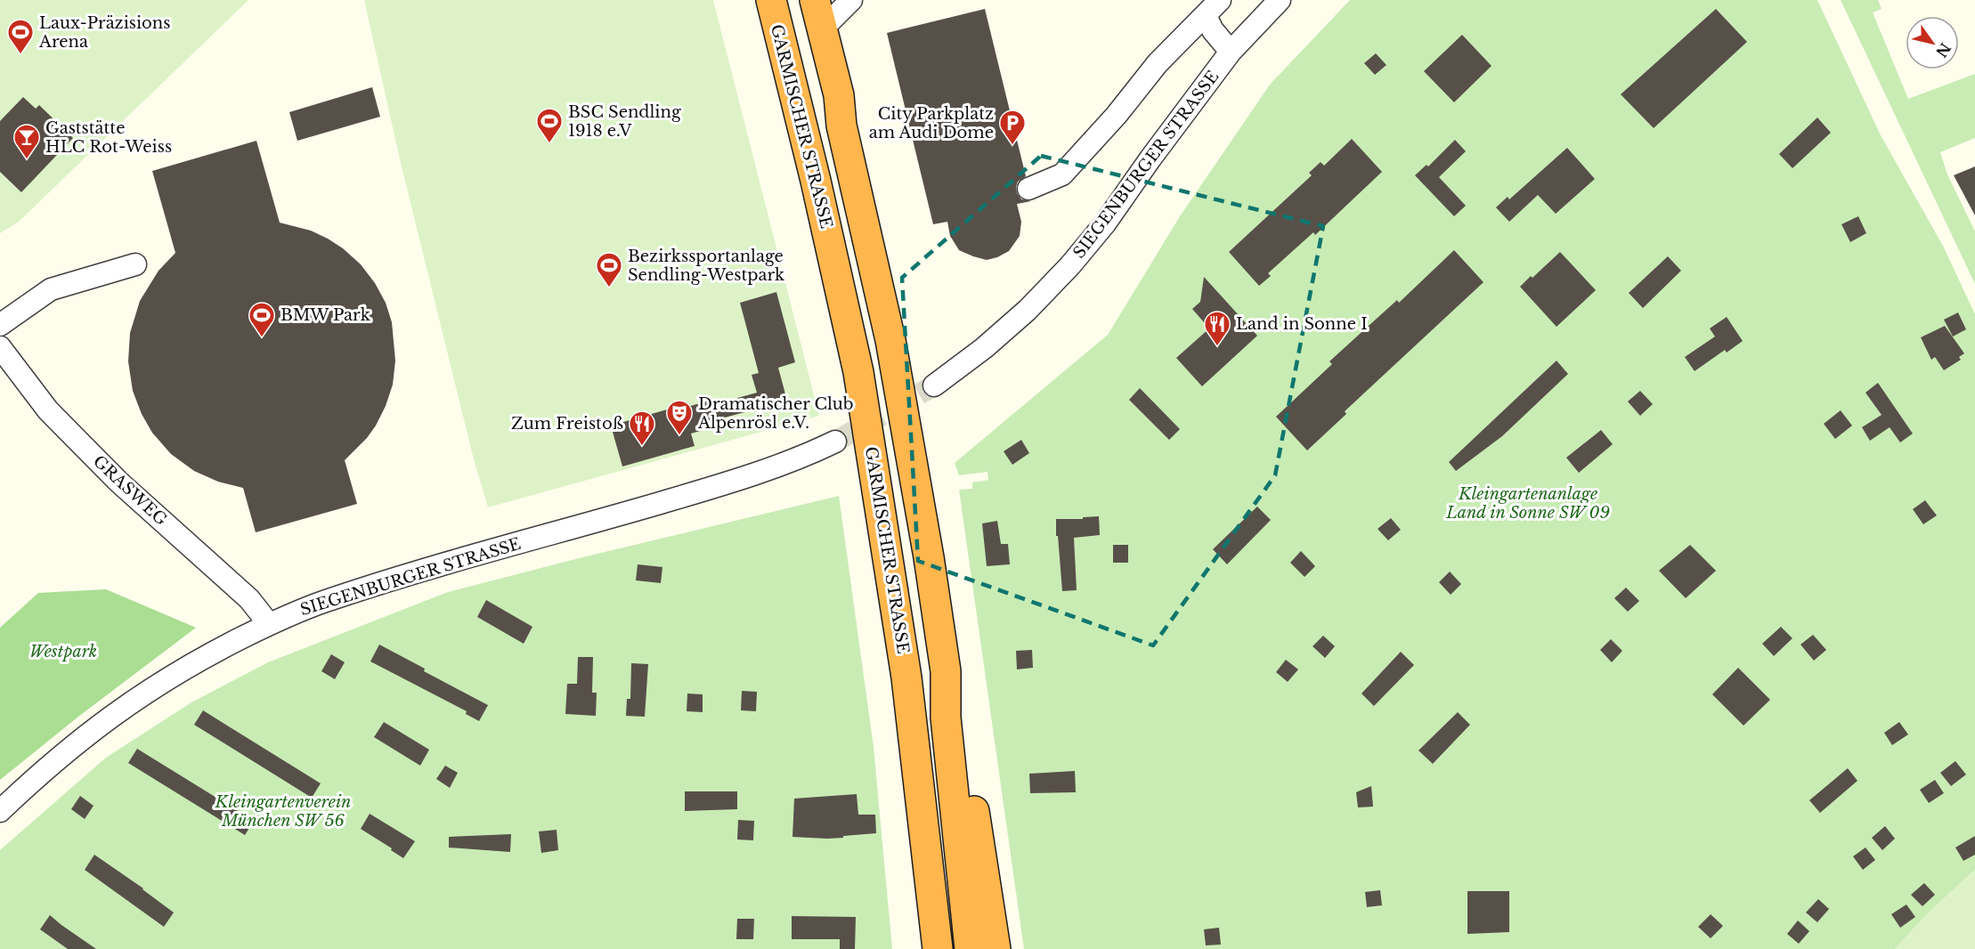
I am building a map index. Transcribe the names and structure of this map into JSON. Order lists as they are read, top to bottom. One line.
{"streets":{"highway":["GARMISCHER STRASSE"],"street":["SIEGENBURGER STRASSE","GRASWEG"]},"crossings":[["SIEGENBURGER STRASSE","GRASWEG"]],"parks":["Kleingartenanlage Land in Sonne SW 09","Westpark","Kleingartenverein München SW 56"],"places":{"sports":["Laux-Präzisions Arena","BSC Sendling 1918 e.V","Bezirkssportanlage Sendling-Westpark","BMW Park"],"parking":["City Parkplatz am Audi Dome"],"bar":["Gaststätte HLC Rot-Weiss"],"restaurant":["Land in Sonne I","Zum Freistoß"],"theatre":["Dramatischer Club Alpenrösl e.V."]},"north":"bottom right"}
